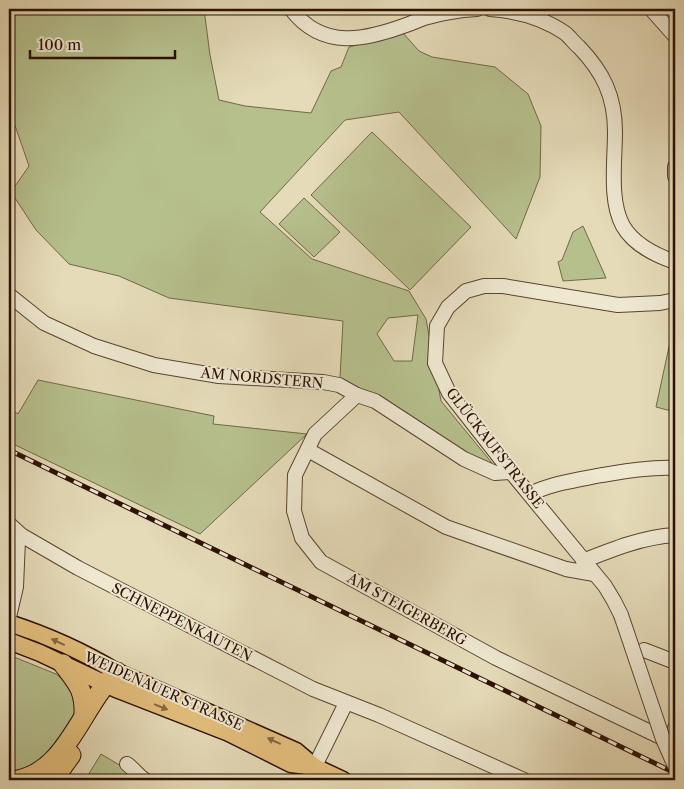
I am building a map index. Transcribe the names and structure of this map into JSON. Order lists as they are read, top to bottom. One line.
{"streets":{"main road":["WEIDENAUER STRASSE"],"street":["AM NORDSTERN","GLÜCKAUFSTRASSE","AM STEIGERBERG","SCHNEPPENKAUTEN"]},"crossings":[["AM NORDSTERN","GLÜCKAUFSTRASSE"],["AM NORDSTERN","AM STEIGERBERG"]],"scale_bar":"100 m"}
